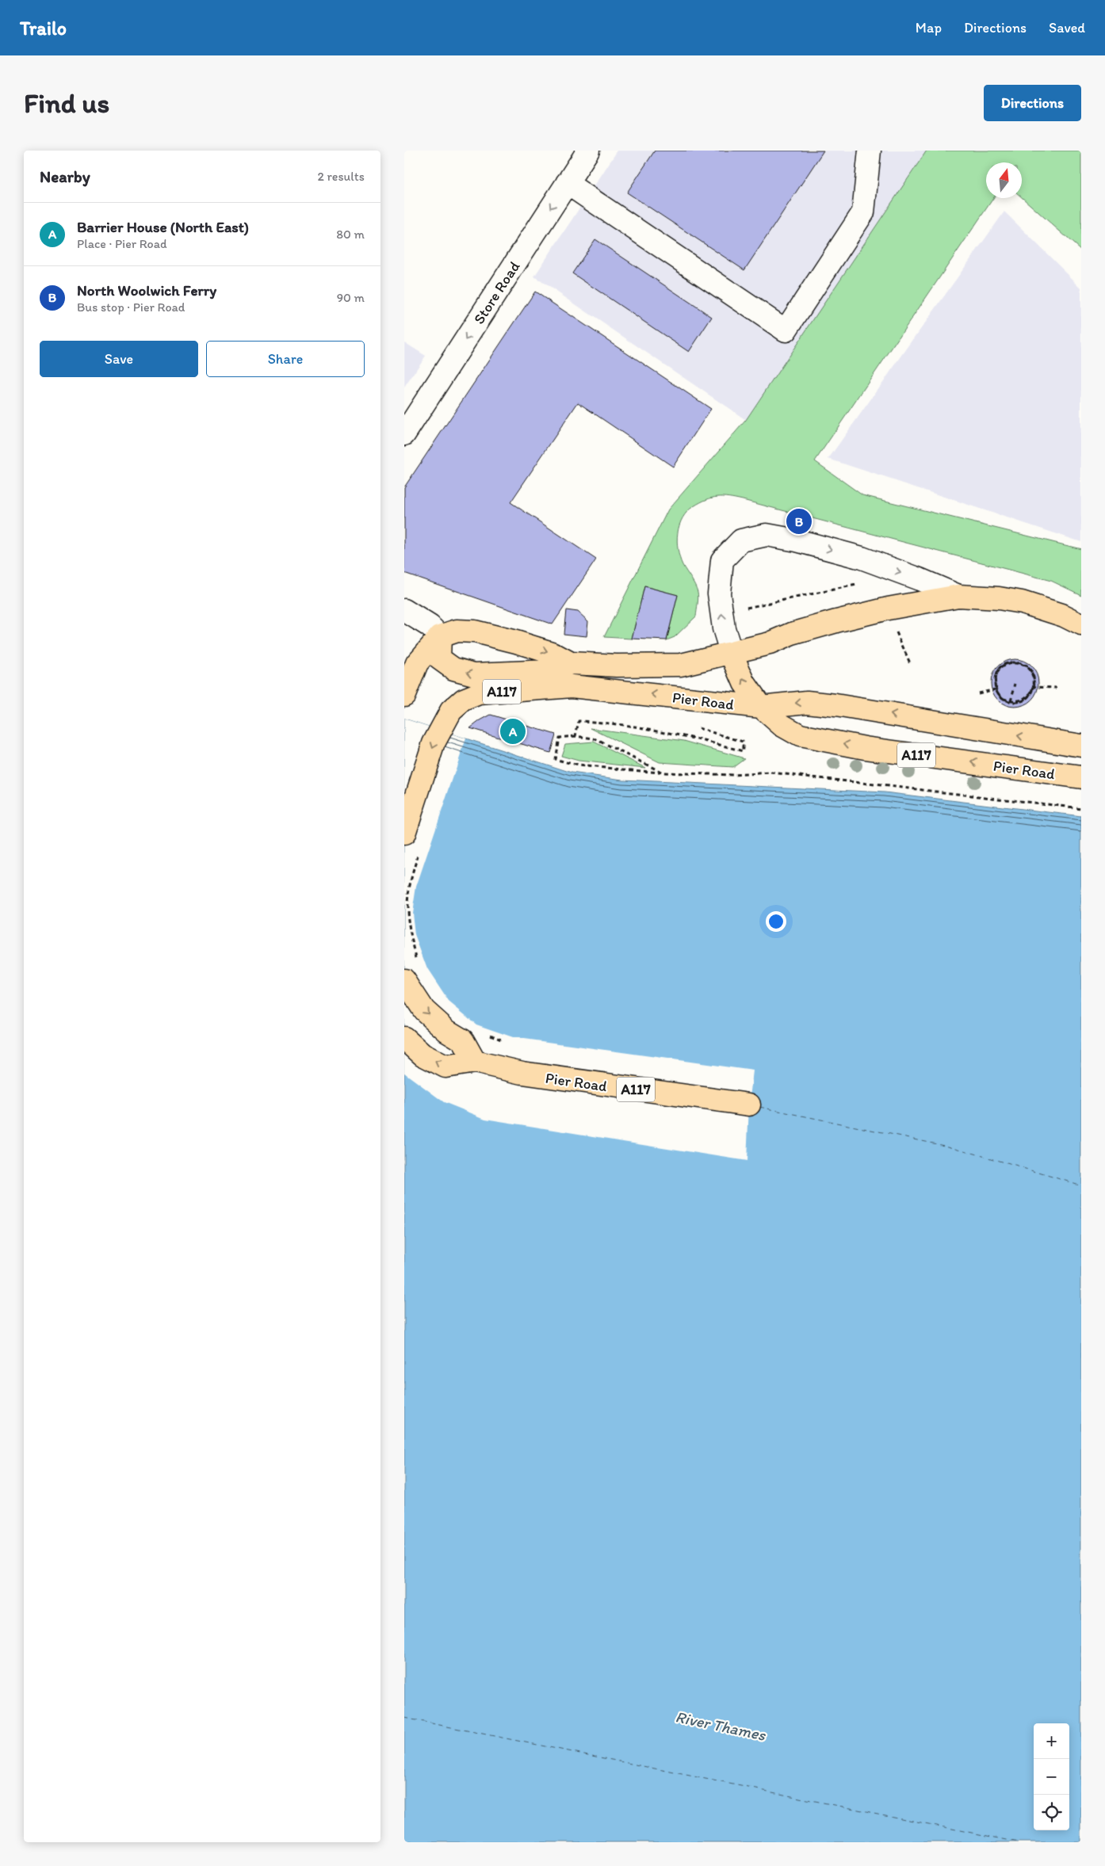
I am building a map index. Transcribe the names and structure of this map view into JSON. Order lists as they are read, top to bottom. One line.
{"streets":{"highway":["A117","Pier Road"],"street":["Store Road"]},"one_way":["Store Road"],"water":["River Thames"],"north":"top","page":{"header":"Trailo","nav":["Map","Directions","Saved"],"buttons":["Directions",["Save","Share"]],"title":"Find us","heading":["Nearby","2 results"],"list":[{"mark":"A","name":"Barrier House (North East)","note":"Place · Pier Road","value":"80 m"},{"mark":"B","name":"North Woolwich Ferry","note":"Bus stop · Pier Road","value":"90 m"}],"pins":["B","A"],"map_buttons":["+","−"]}}
